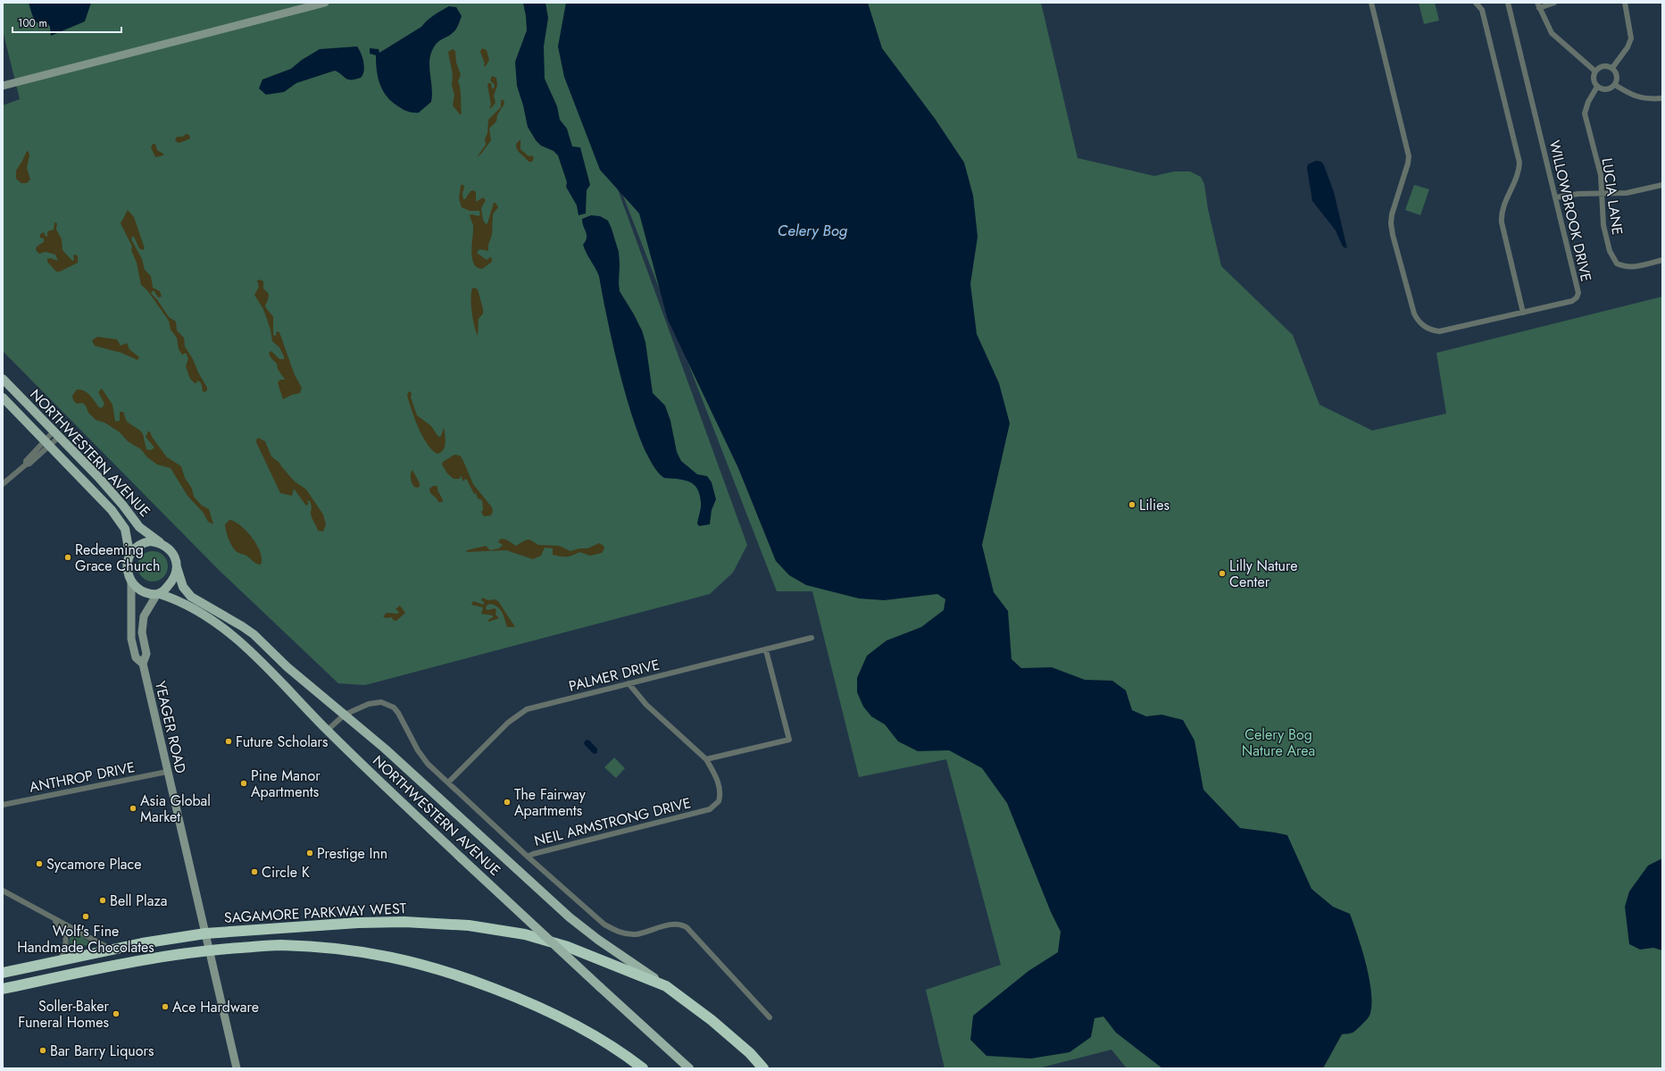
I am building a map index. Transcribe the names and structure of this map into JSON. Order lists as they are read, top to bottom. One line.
{"streets":{"highway":["SAGAMORE PARKWAY WEST"],"main road":["NORTHWESTERN AVENUE"],"street":["LUCIA LANE","WILLOWBROOK DRIVE","PALMER DRIVE","YEAGER ROAD","ANTHROP DRIVE","NEIL ARMSTRONG DRIVE"]},"crossings":[["NORTHWESTERN AVENUE","YEAGER ROAD"],["NORTHWESTERN AVENUE","NEIL ARMSTRONG DRIVE"],["NORTHWESTERN AVENUE","SAGAMORE PARKWAY WEST"],["PALMER DRIVE","NEIL ARMSTRONG DRIVE"],["YEAGER ROAD","ANTHROP DRIVE"],["YEAGER ROAD","SAGAMORE PARKWAY WEST"]],"water":["Celery Bog"],"parks":["Celery Bog Nature Area"],"places":["Lilies","Redeeming Grace Church","Lilly Nature Center","Future Scholars","Pine Manor Apartments","The Fairway Apartments","Asia Global Market","Prestige Inn","Sycamore Place","Circle K","Bell Plaza","Wolf's Fine Handmade Chocolates","Ace Hardware","Soller-Baker Funeral Homes","Bar Barry Liquors"],"scale_bar":"100 m"}
